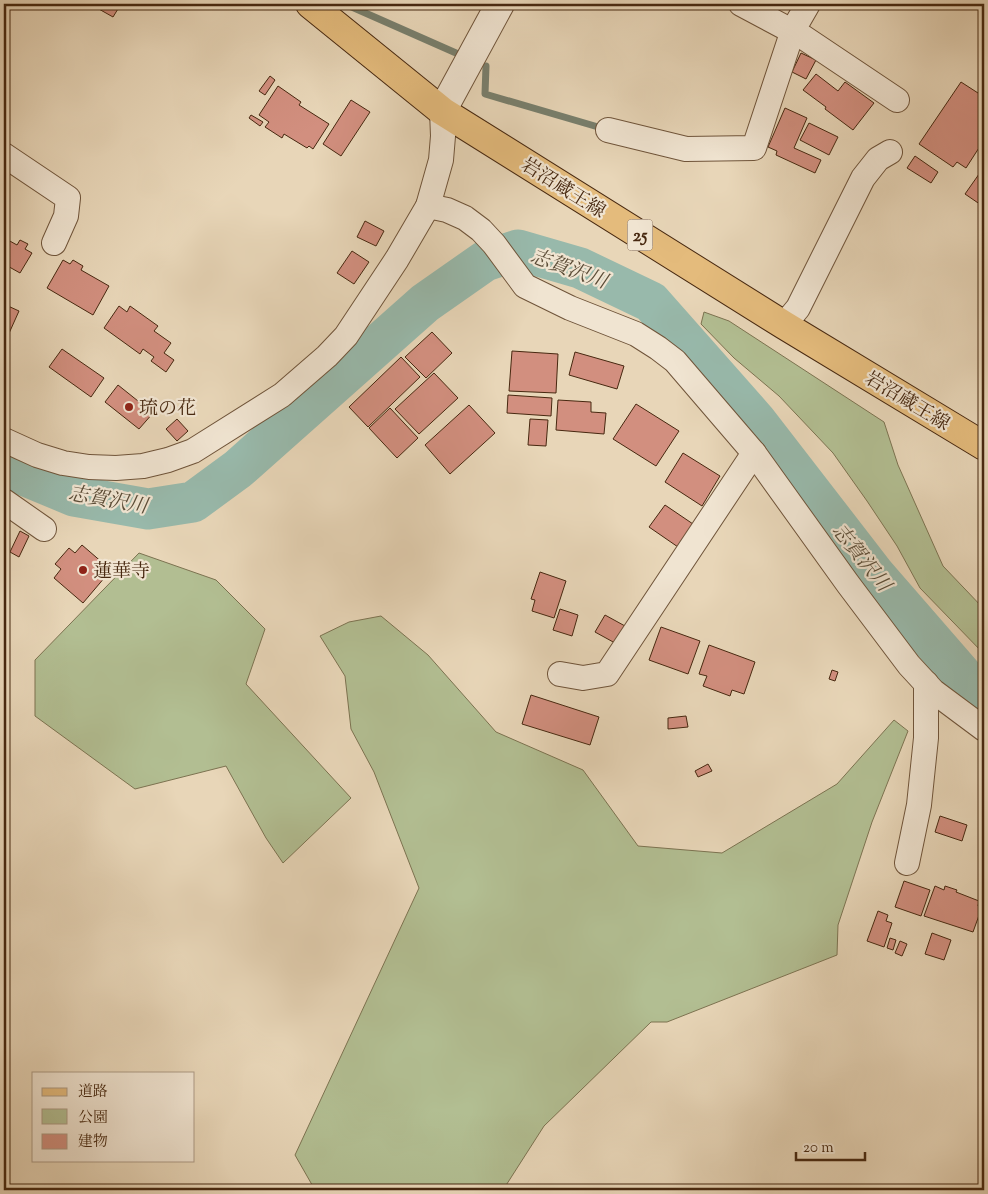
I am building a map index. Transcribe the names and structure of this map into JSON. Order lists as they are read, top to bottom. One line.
{"streets":{"main road":["岩沼蔵王線","25"]},"water":["志賀沢川"],"places":["琉の花","蓮華寺"],"legend":["道路","公園","建物"],"scale_bar":"20 m"}
